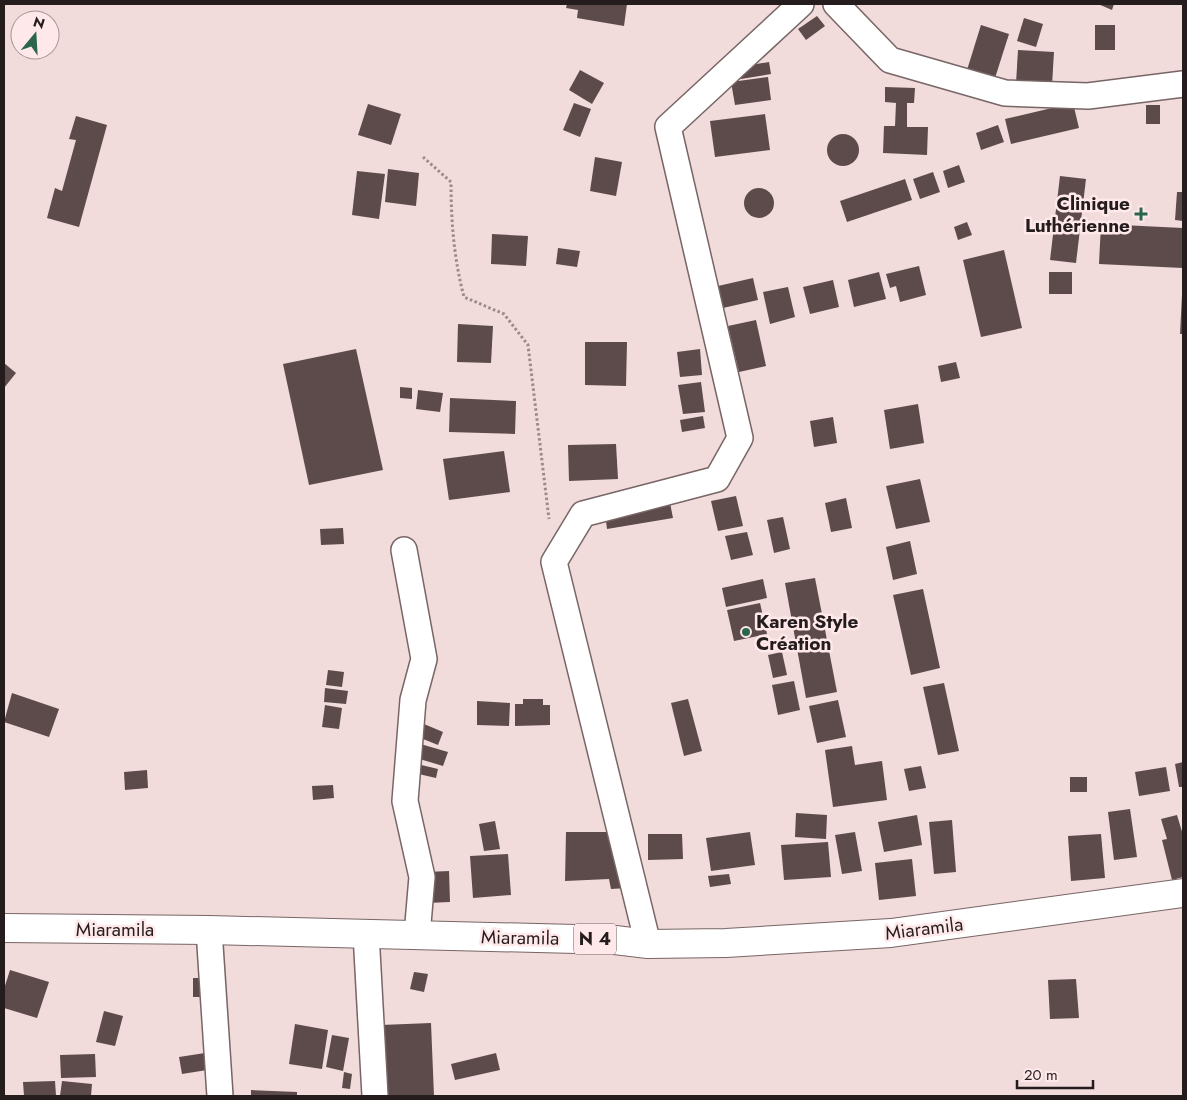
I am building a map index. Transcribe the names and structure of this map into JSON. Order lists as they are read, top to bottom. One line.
{"streets":{"main road":["Miaramila","N 4"]},"places":{"health":["Clinique Luthérienne"],"other":["Karen Style Création"]},"scale_bar":"20 m","north":"top"}
